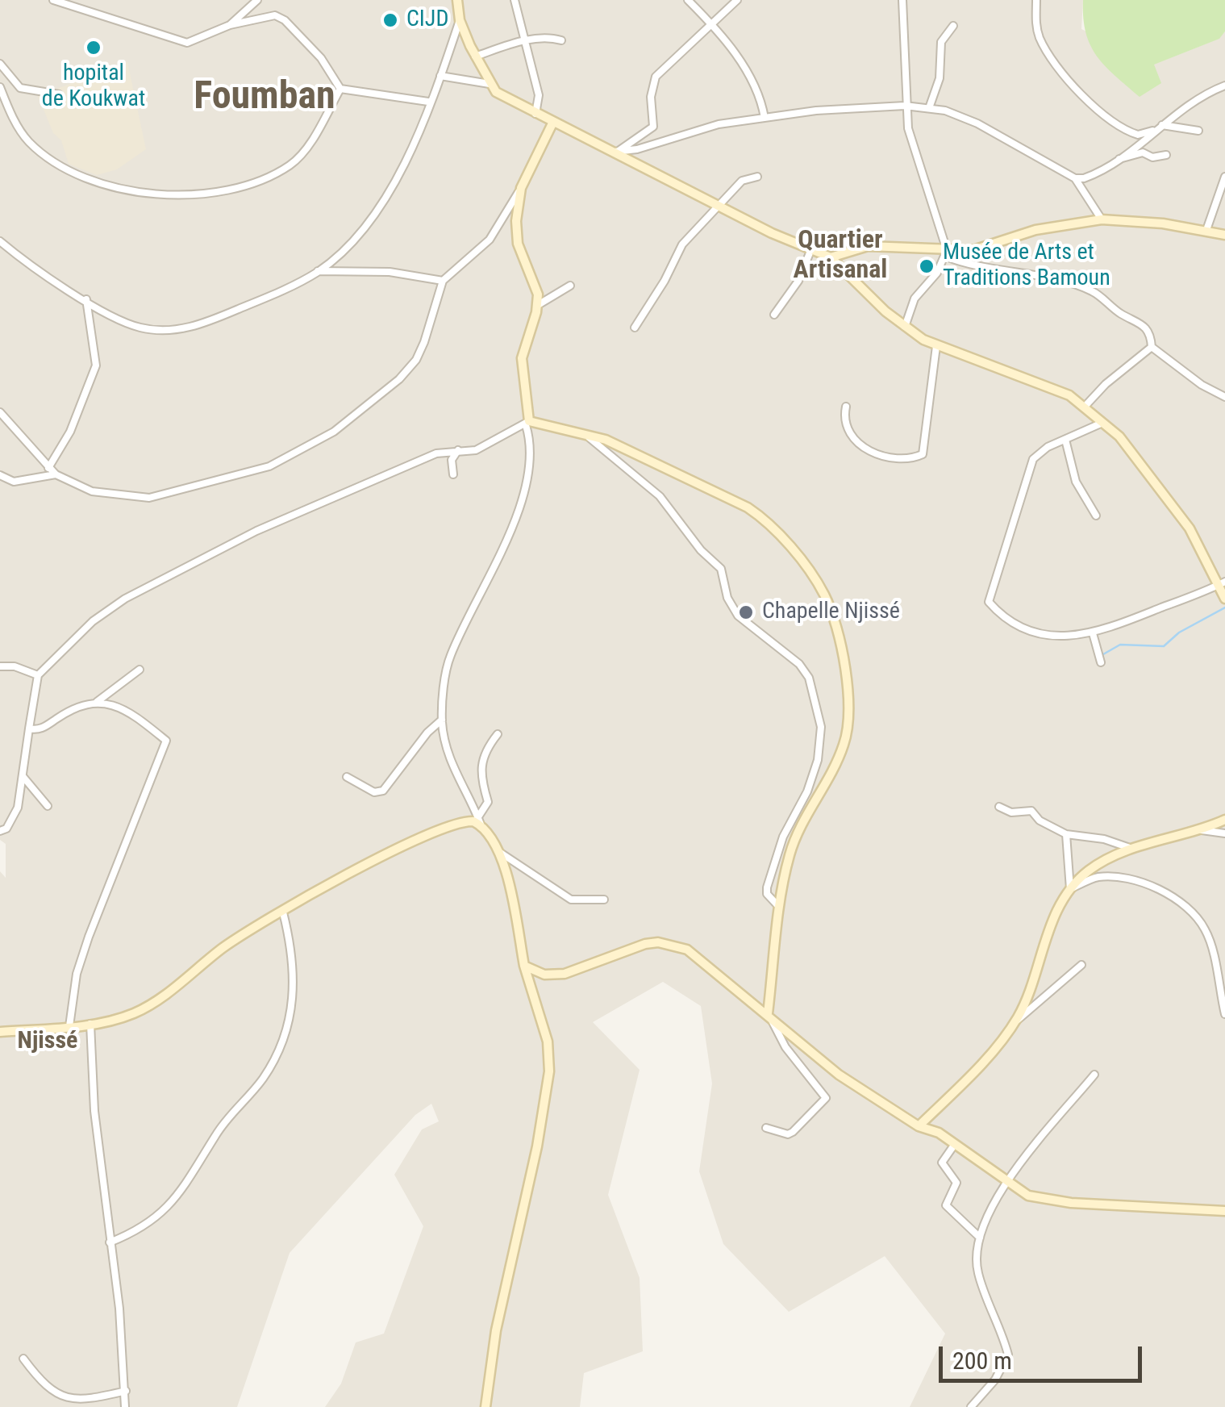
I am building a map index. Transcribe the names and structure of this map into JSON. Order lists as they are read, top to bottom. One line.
{"districts":["Foumban","Quartier Artisanal","Njissé"],"places":["CIJD","hopital de Koukwat","Musée de Arts et Traditions Bamoun","Chapelle Njissé"],"scale_bar":"200 m"}
